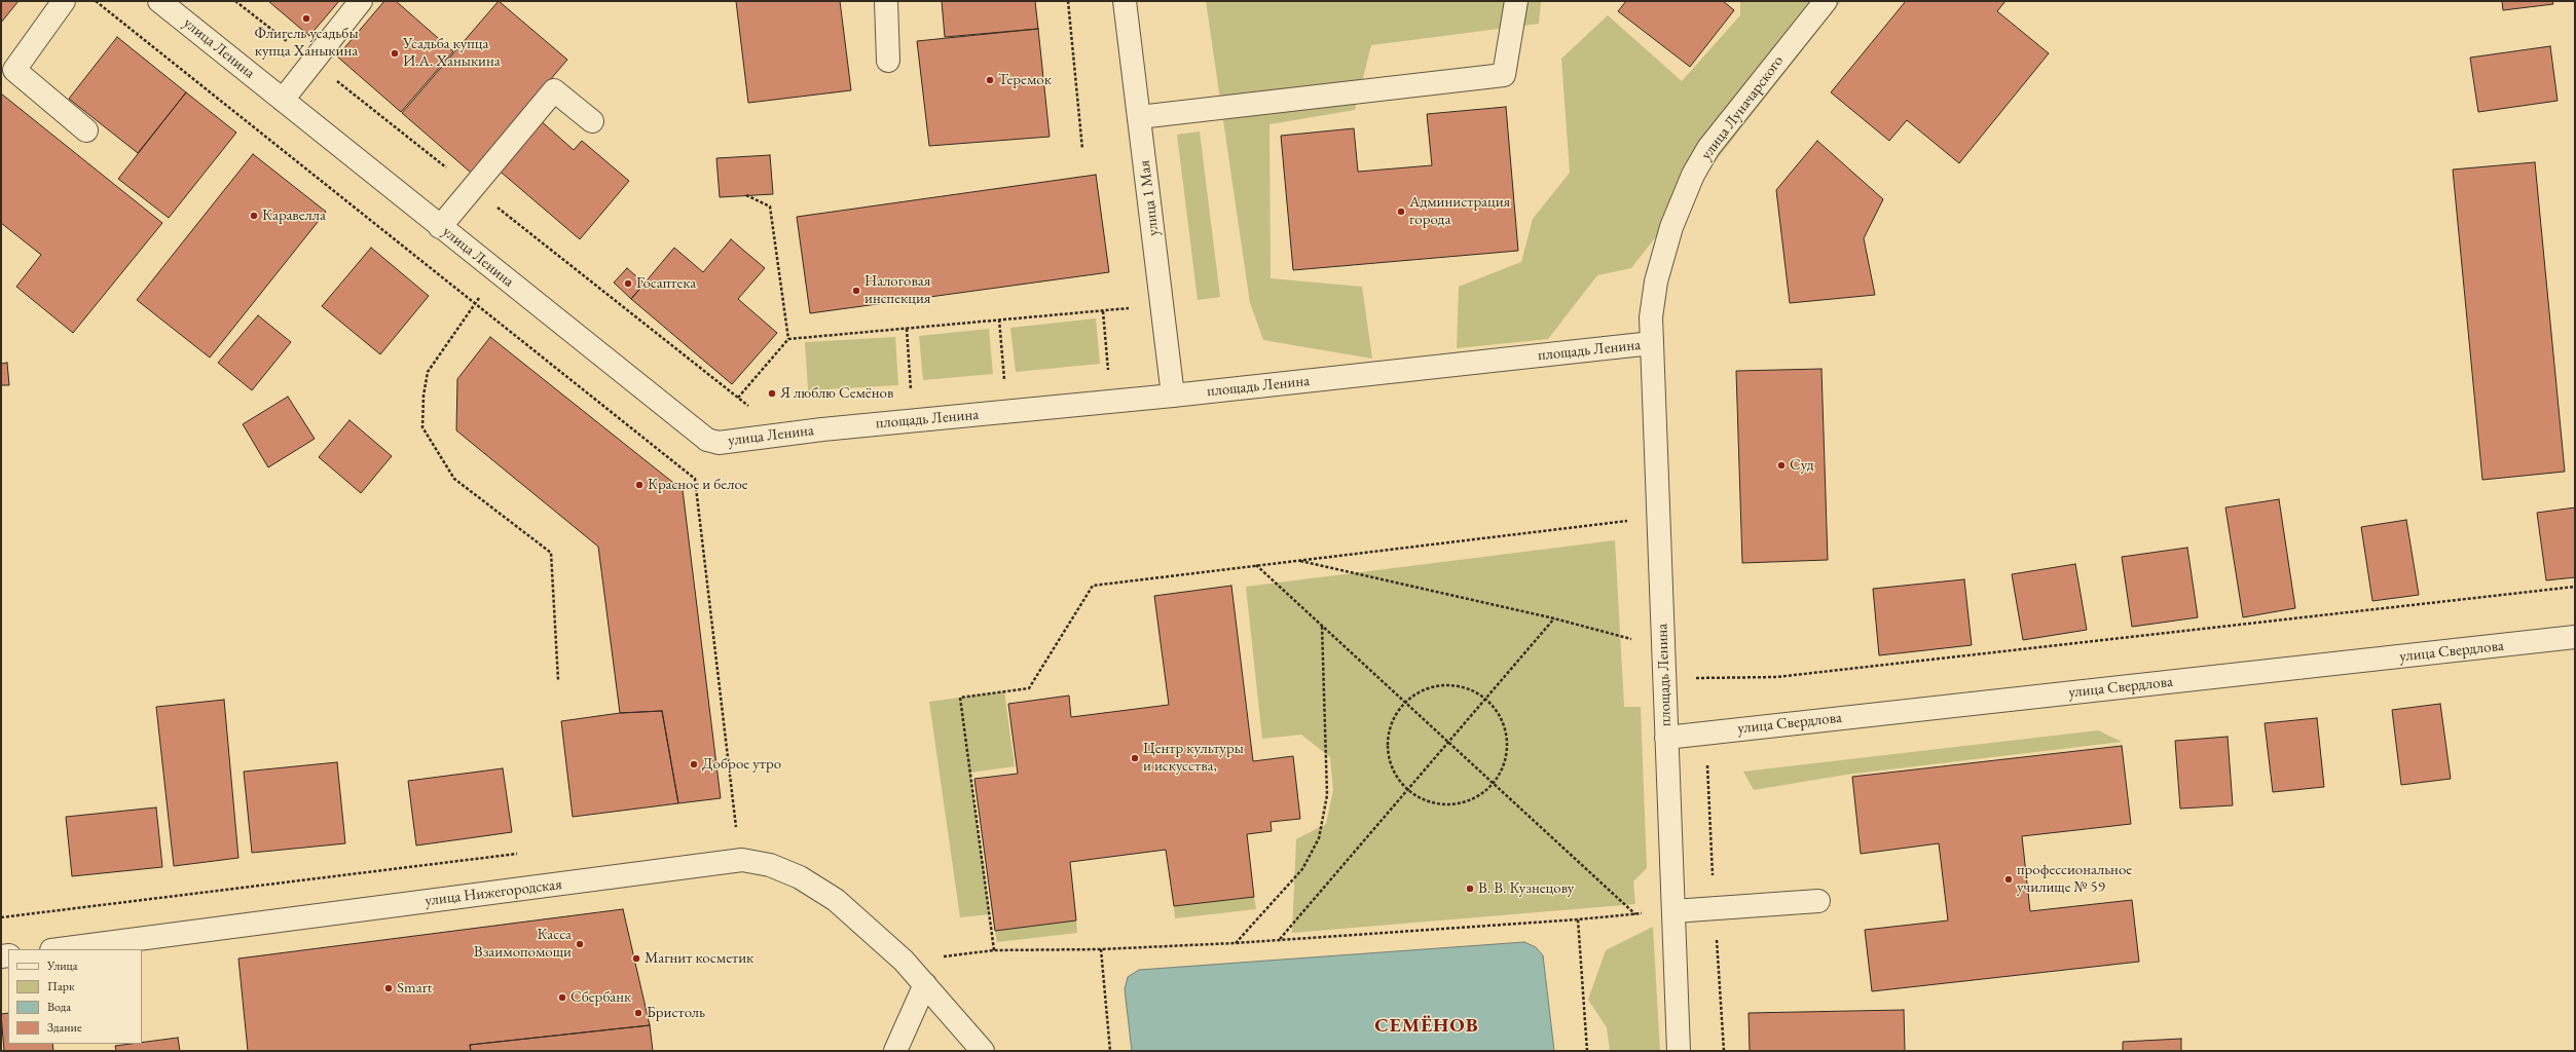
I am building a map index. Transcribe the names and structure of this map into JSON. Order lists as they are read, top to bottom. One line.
{"streets":{"street":["улица Ленина","улица Луначарского","улица 1 Мая","площадь Ленина","улица Свердлова","улица Нижегородская"]},"crossings":[["улица Ленина","площадь Ленина"],["улица Луначарского","площадь Ленина"],["улица 1 Мая","площадь Ленина"],["площадь Ленина","улица Свердлова"]],"districts":["СЕМЁНОВ"],"places":["Флигель усадьбы купца Ханыкина","Усадьба купца И.А. Ханыкина","Теремок","Администрация города","Каравелла","Госаптека","Налоговая инспекция","Я люблю Семёнов","Суд","Красное и белое","Центр культуры и искусства,","Доброе утро","профессиональное училище № 59","В. В. Кузнецову","Касса Взаимопомощи","Магнит косметик","Smart","Сбербанк","Бристоль"],"legend":["Улица","Парк","Вода","Здание"]}
